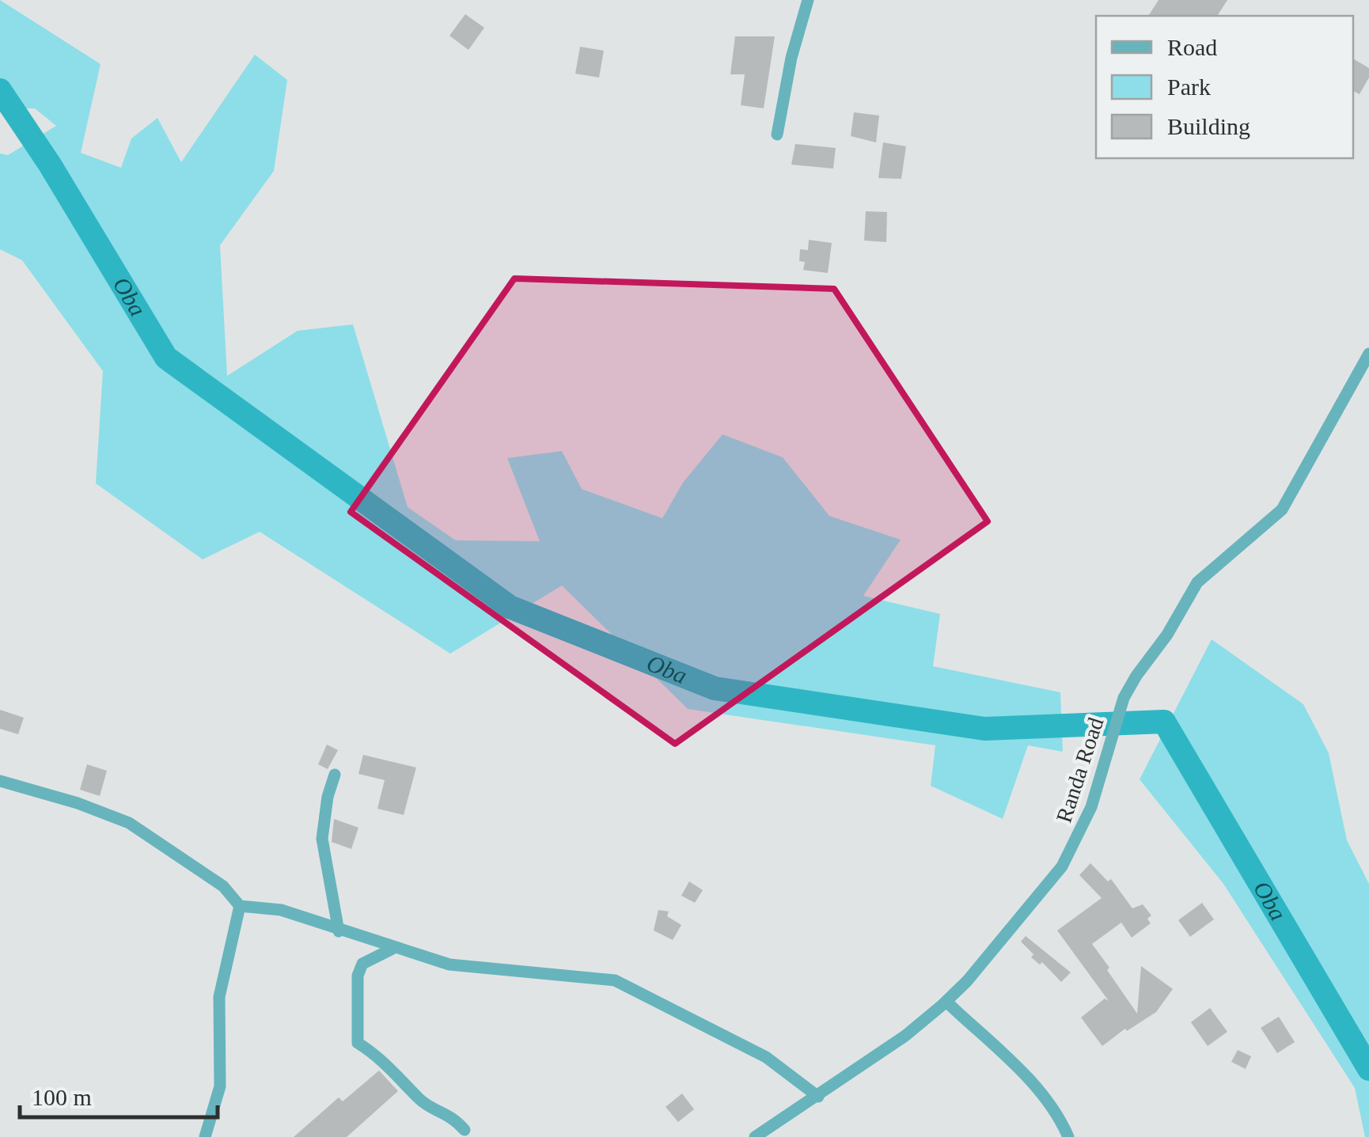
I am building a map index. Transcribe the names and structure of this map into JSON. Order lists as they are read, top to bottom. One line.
{"streets":{"street":["Randa Road"]},"water":["Oba"],"legend":["Road","Park","Building"],"scale_bar":"100 m"}
